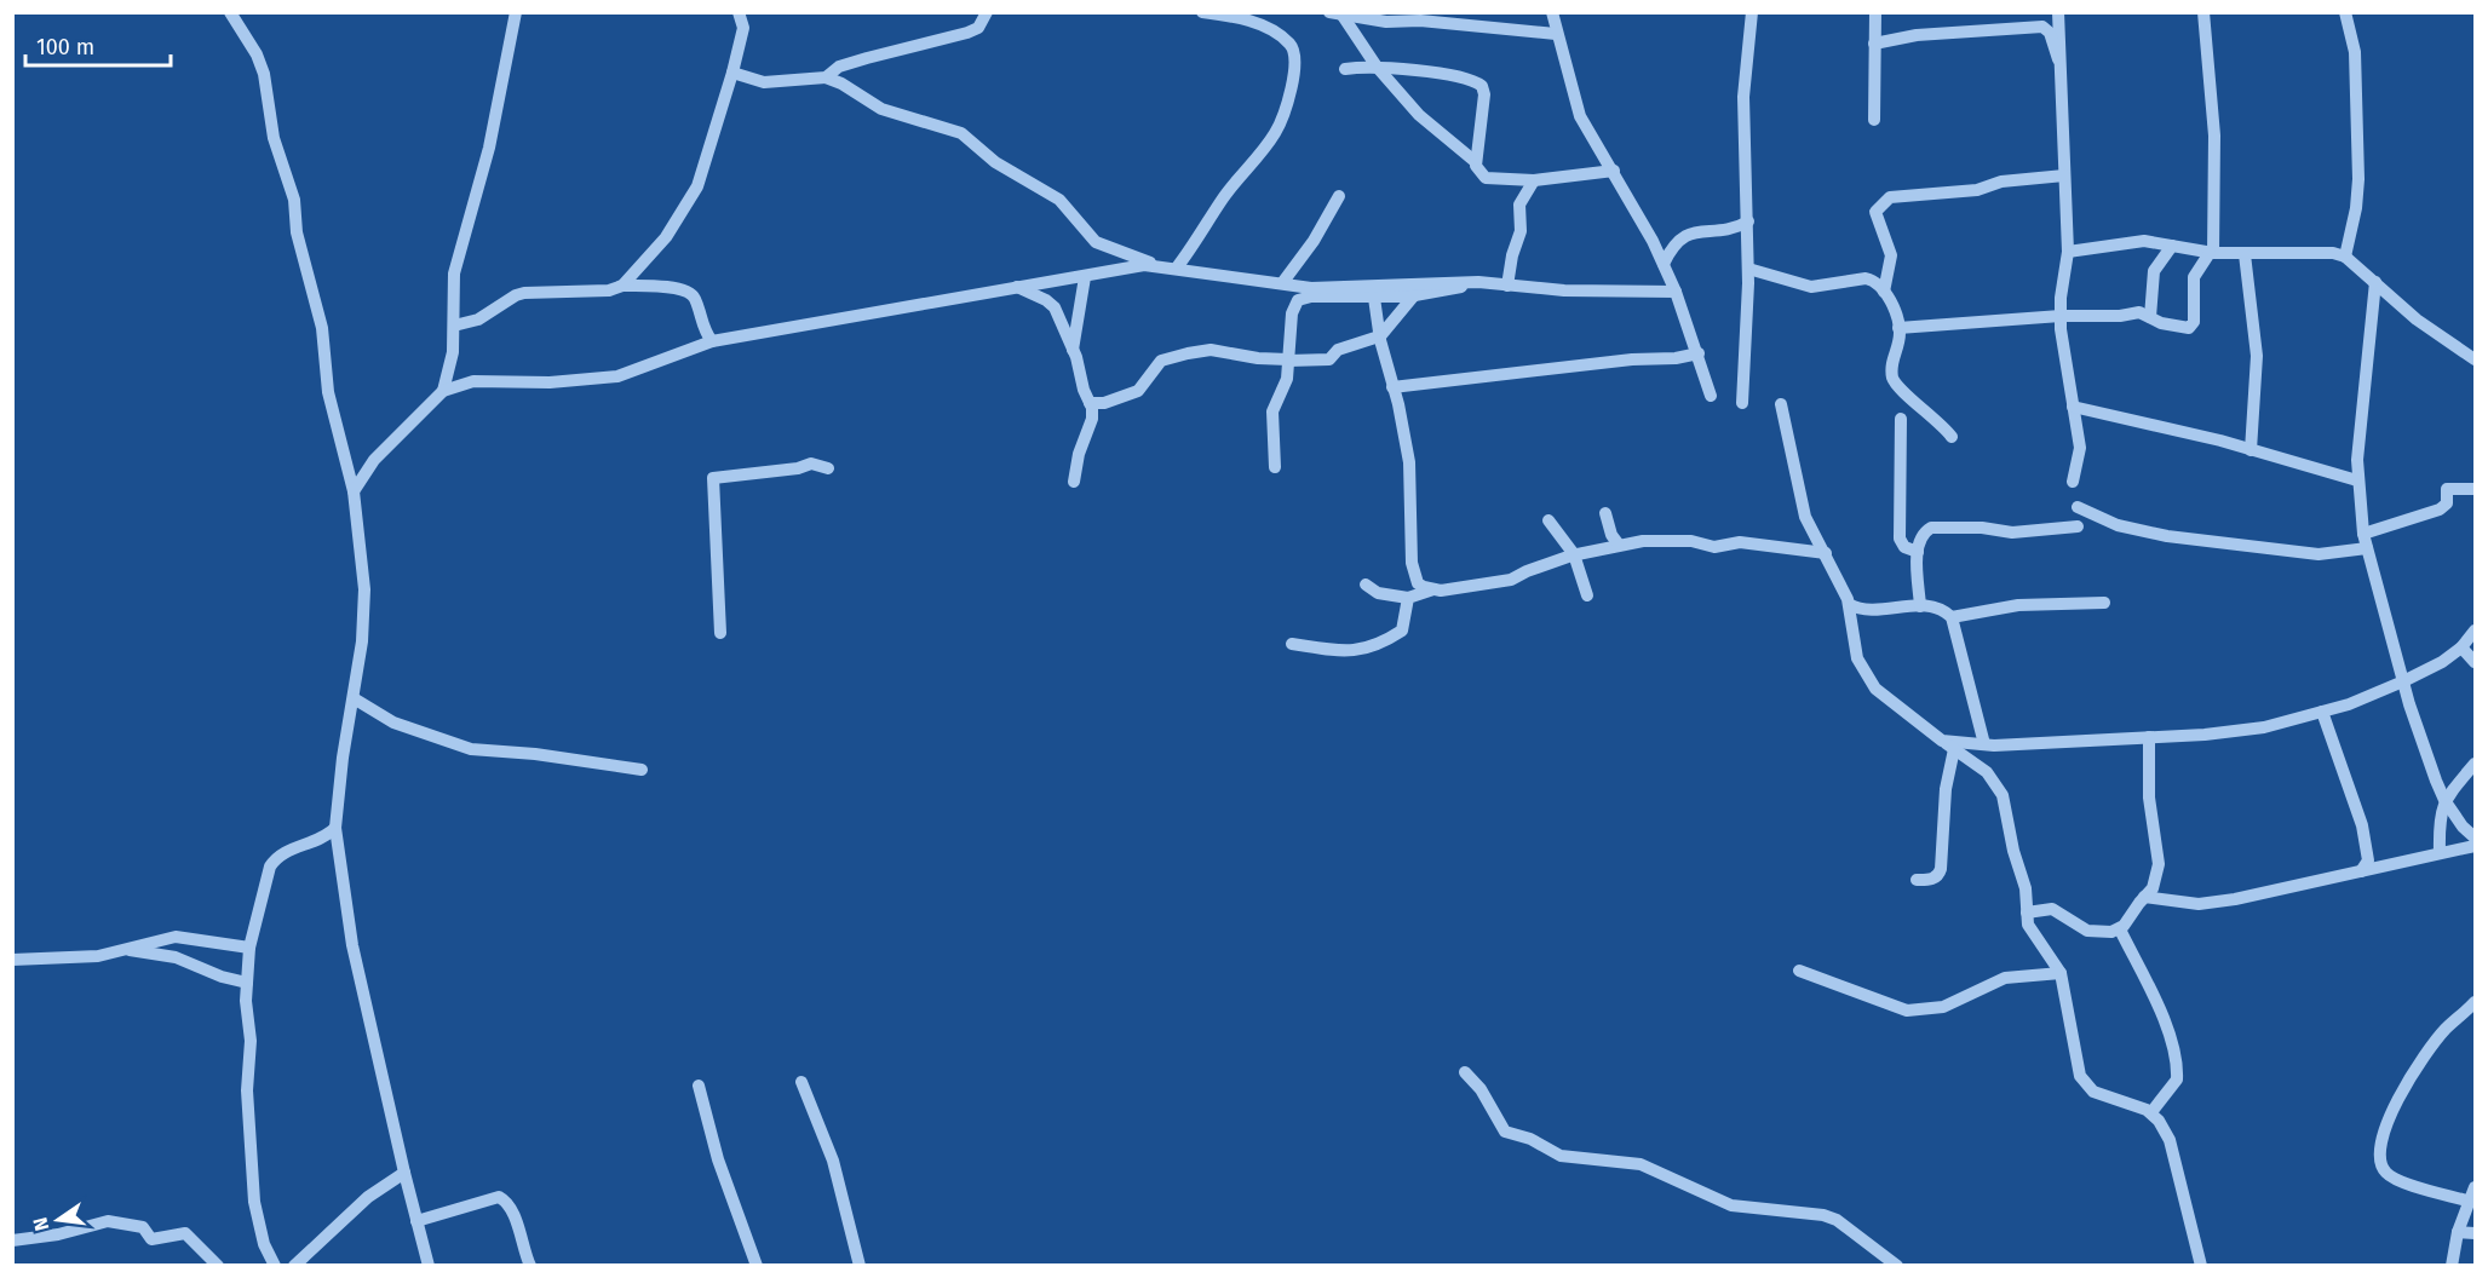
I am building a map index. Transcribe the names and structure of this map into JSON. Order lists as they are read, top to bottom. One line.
{"scale_bar":"100 m","north":"left"}
